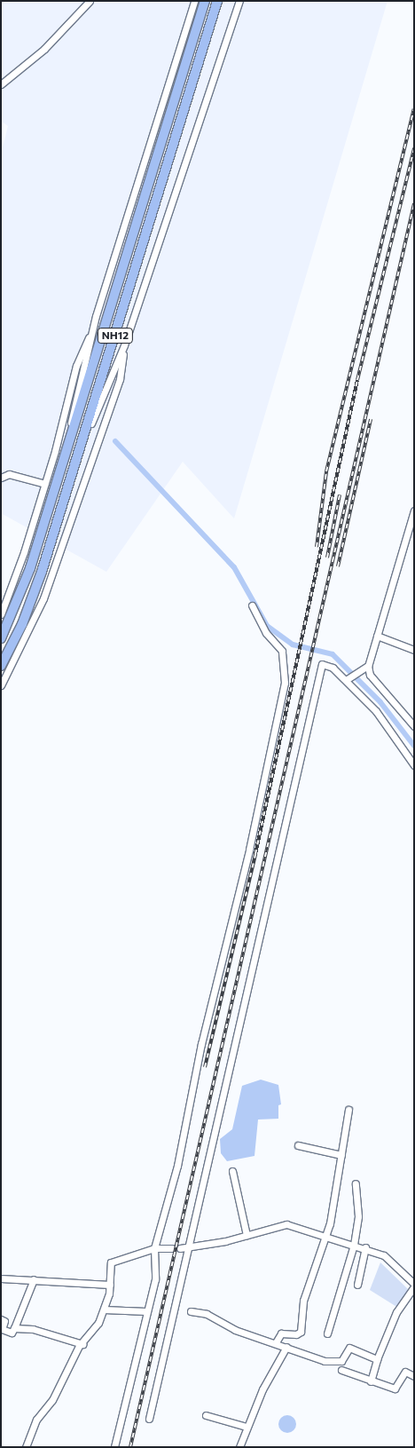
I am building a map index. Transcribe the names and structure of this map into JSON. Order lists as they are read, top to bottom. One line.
{"streets":{"highway":["NH12"]}}
